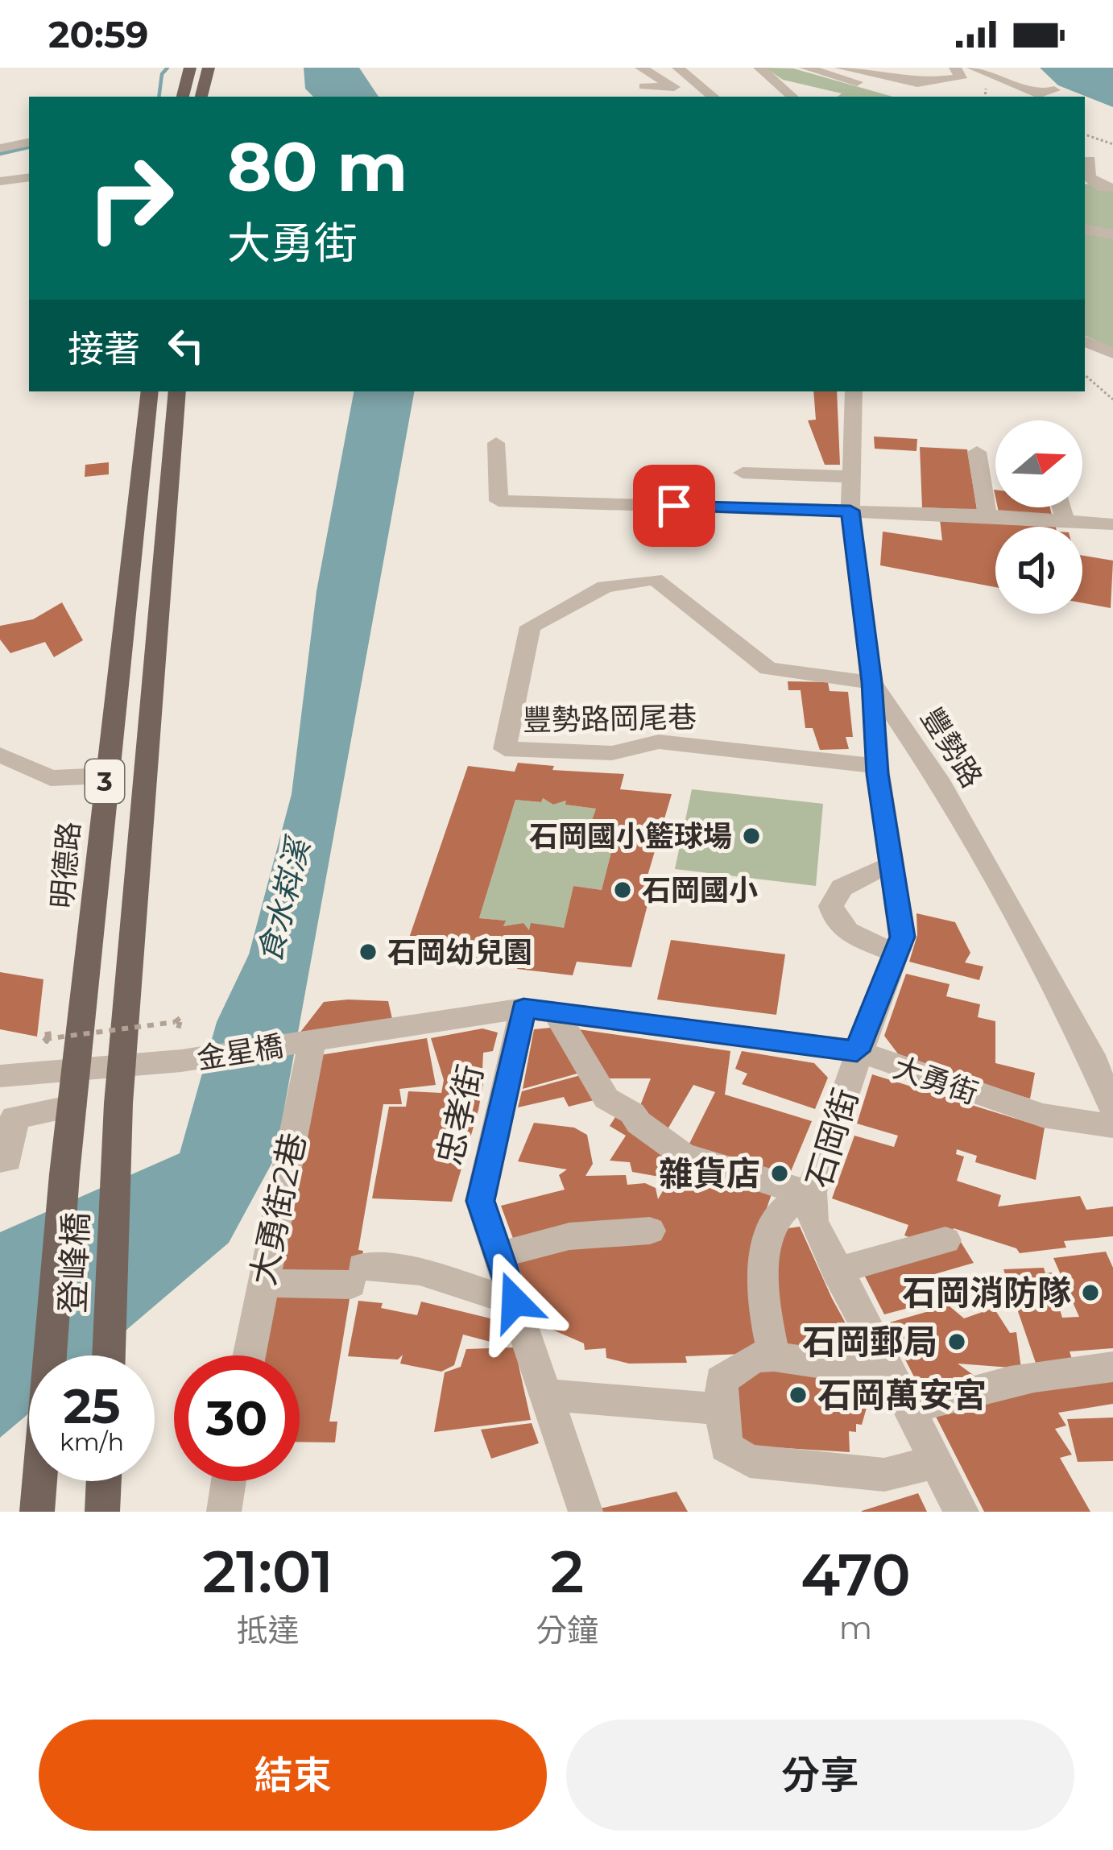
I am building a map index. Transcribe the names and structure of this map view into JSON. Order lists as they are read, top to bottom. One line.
{"streets":{"main road":["3","明德路","登峰橋"],"street":["豐勢路岡尾巷","豐勢路","金星橋","大勇街","忠孝街","石岡街","大勇街2巷"]},"crossings":[["豐勢路岡尾巷","豐勢路"],["豐勢路岡尾巷","石岡街"],["豐勢路","石岡街"],["3","金星橋"],["3","登峰橋"],["明德路","金星橋"],["明德路","登峰橋"],["金星橋","大勇街"],["金星橋","大勇街2巷"],["金星橋","登峰橋"],["大勇街","忠孝街"],["大勇街","石岡街"],["大勇街","大勇街2巷"]],"water":["食水嵙溪"],"places":["石岡國小籃球場","石岡國小","石岡幼兒園","雜貨店","石岡消防隊","石岡郵局","石岡萬安宮"],"north":"right","page":{"status":"20:59","turn":["80 m","大勇街"],"then":"接著","speed":"25 km/h","limit":"30","eta":["21:01","抵達","2","分鐘","470","m"],"buttons":["結束","分享"]}}
